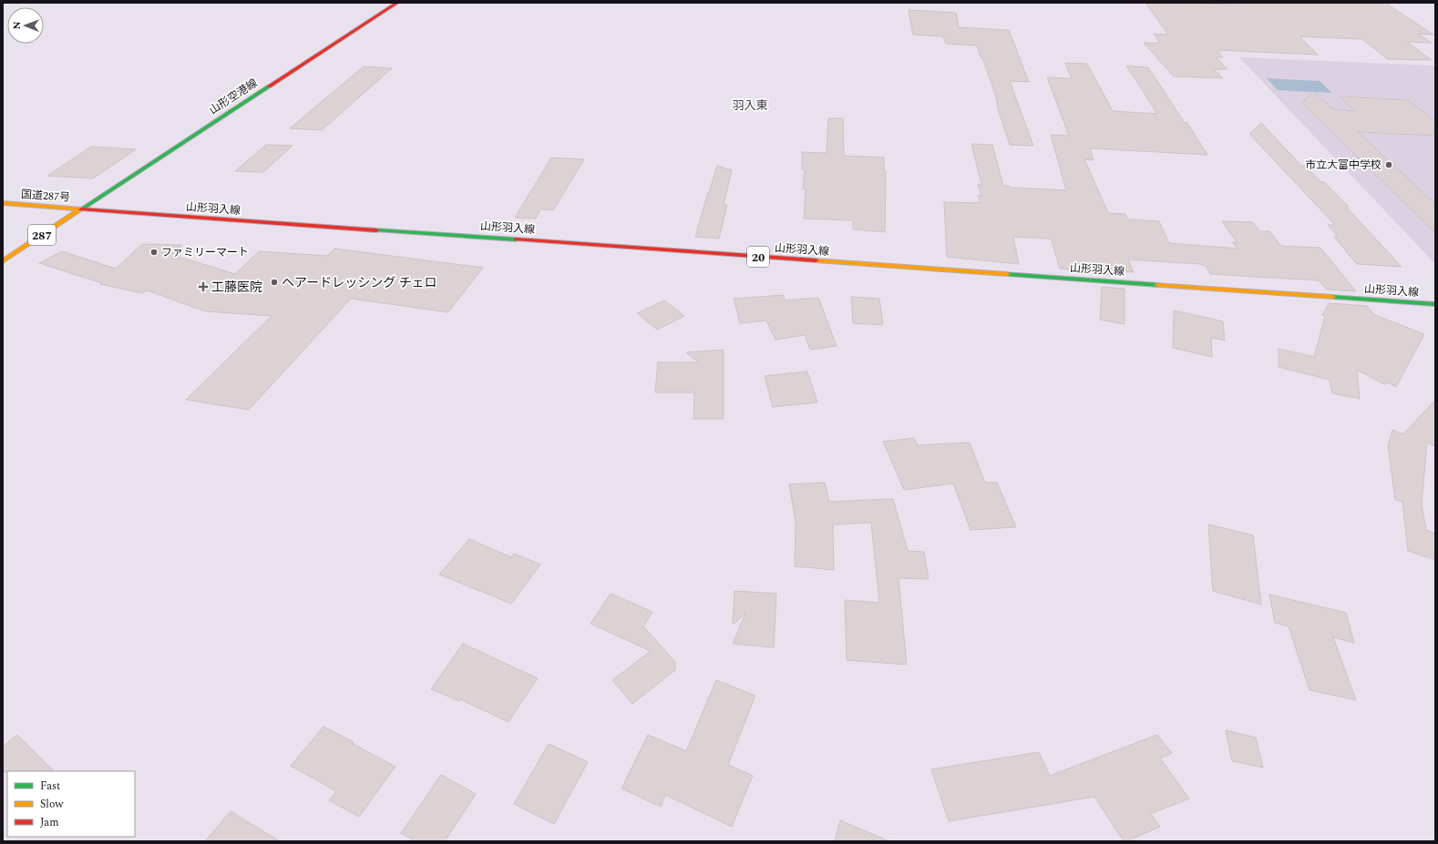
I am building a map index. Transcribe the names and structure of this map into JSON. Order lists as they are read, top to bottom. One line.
{"streets":{"main road":["山形空港線","国道287号","山形羽入線","287","20"]},"crossings":[["山形空港線","国道287号"],["山形空港線","山形羽入線"],["国道287号","山形羽入線"]],"districts":["羽入東"],"places":{"other":["市立大富中学校","ファミリーマート","ヘアードレッシング チェロ"],"health":["工藤医院"]},"legend":["Fast","Slow","Jam"],"north":"left"}
